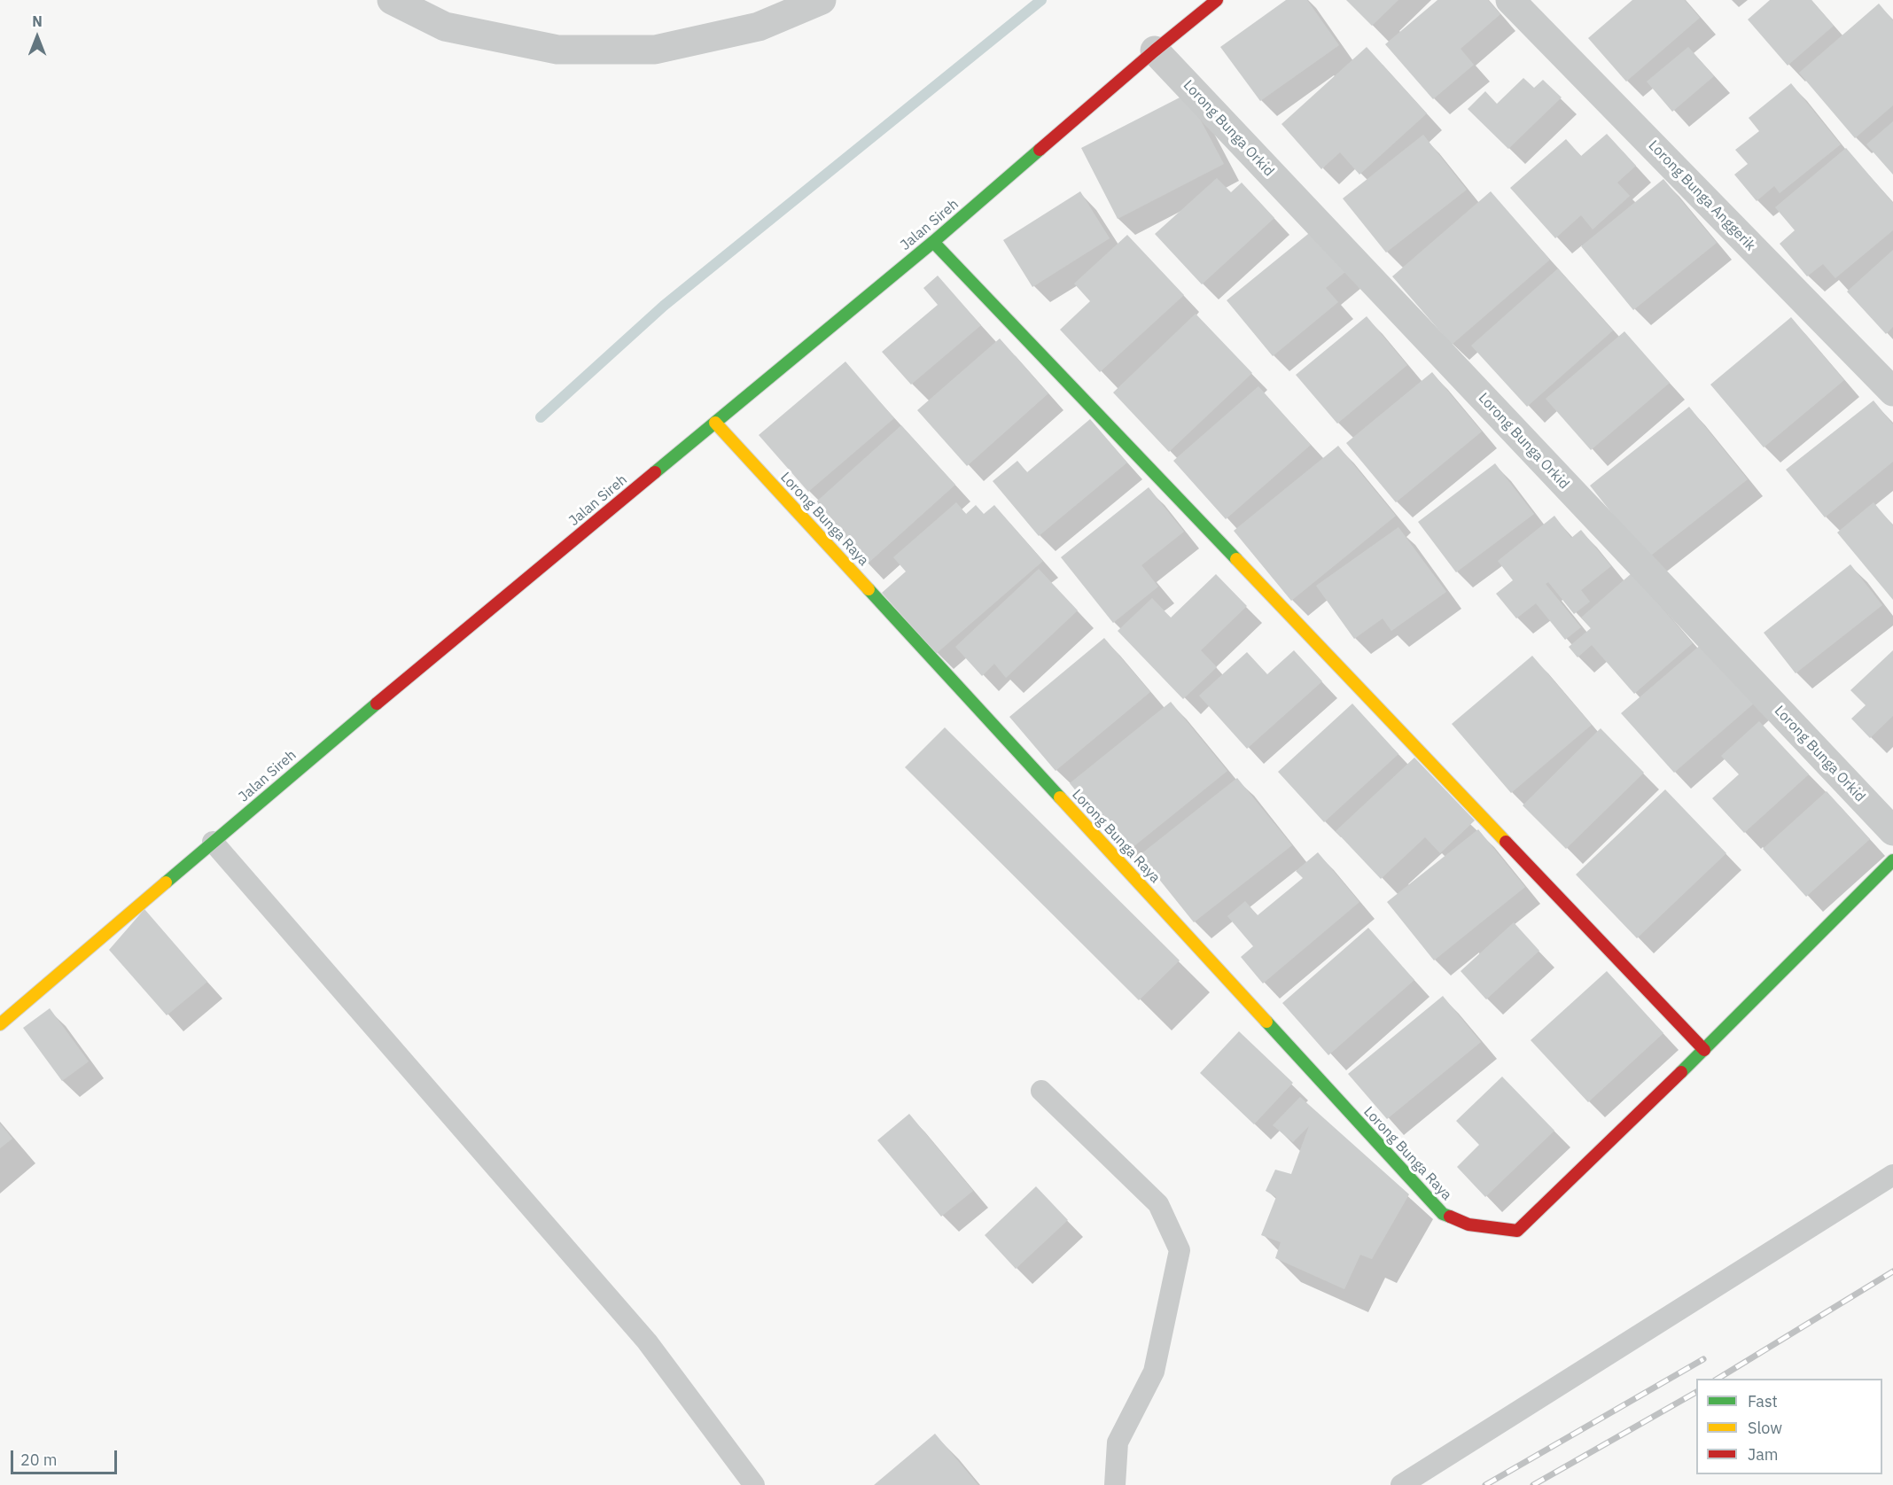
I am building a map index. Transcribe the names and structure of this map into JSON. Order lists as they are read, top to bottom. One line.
{"streets":{"street":["Lorong Bunga Orkid","Lorong Bunga Anggerik","Jalan Sireh","Lorong Bunga Raya"]},"crossings":[["Lorong Bunga Orkid","Jalan Sireh"],["Jalan Sireh","Lorong Bunga Raya"]],"legend":["Fast","Slow","Jam"],"scale_bar":"20 m","north":"top"}
